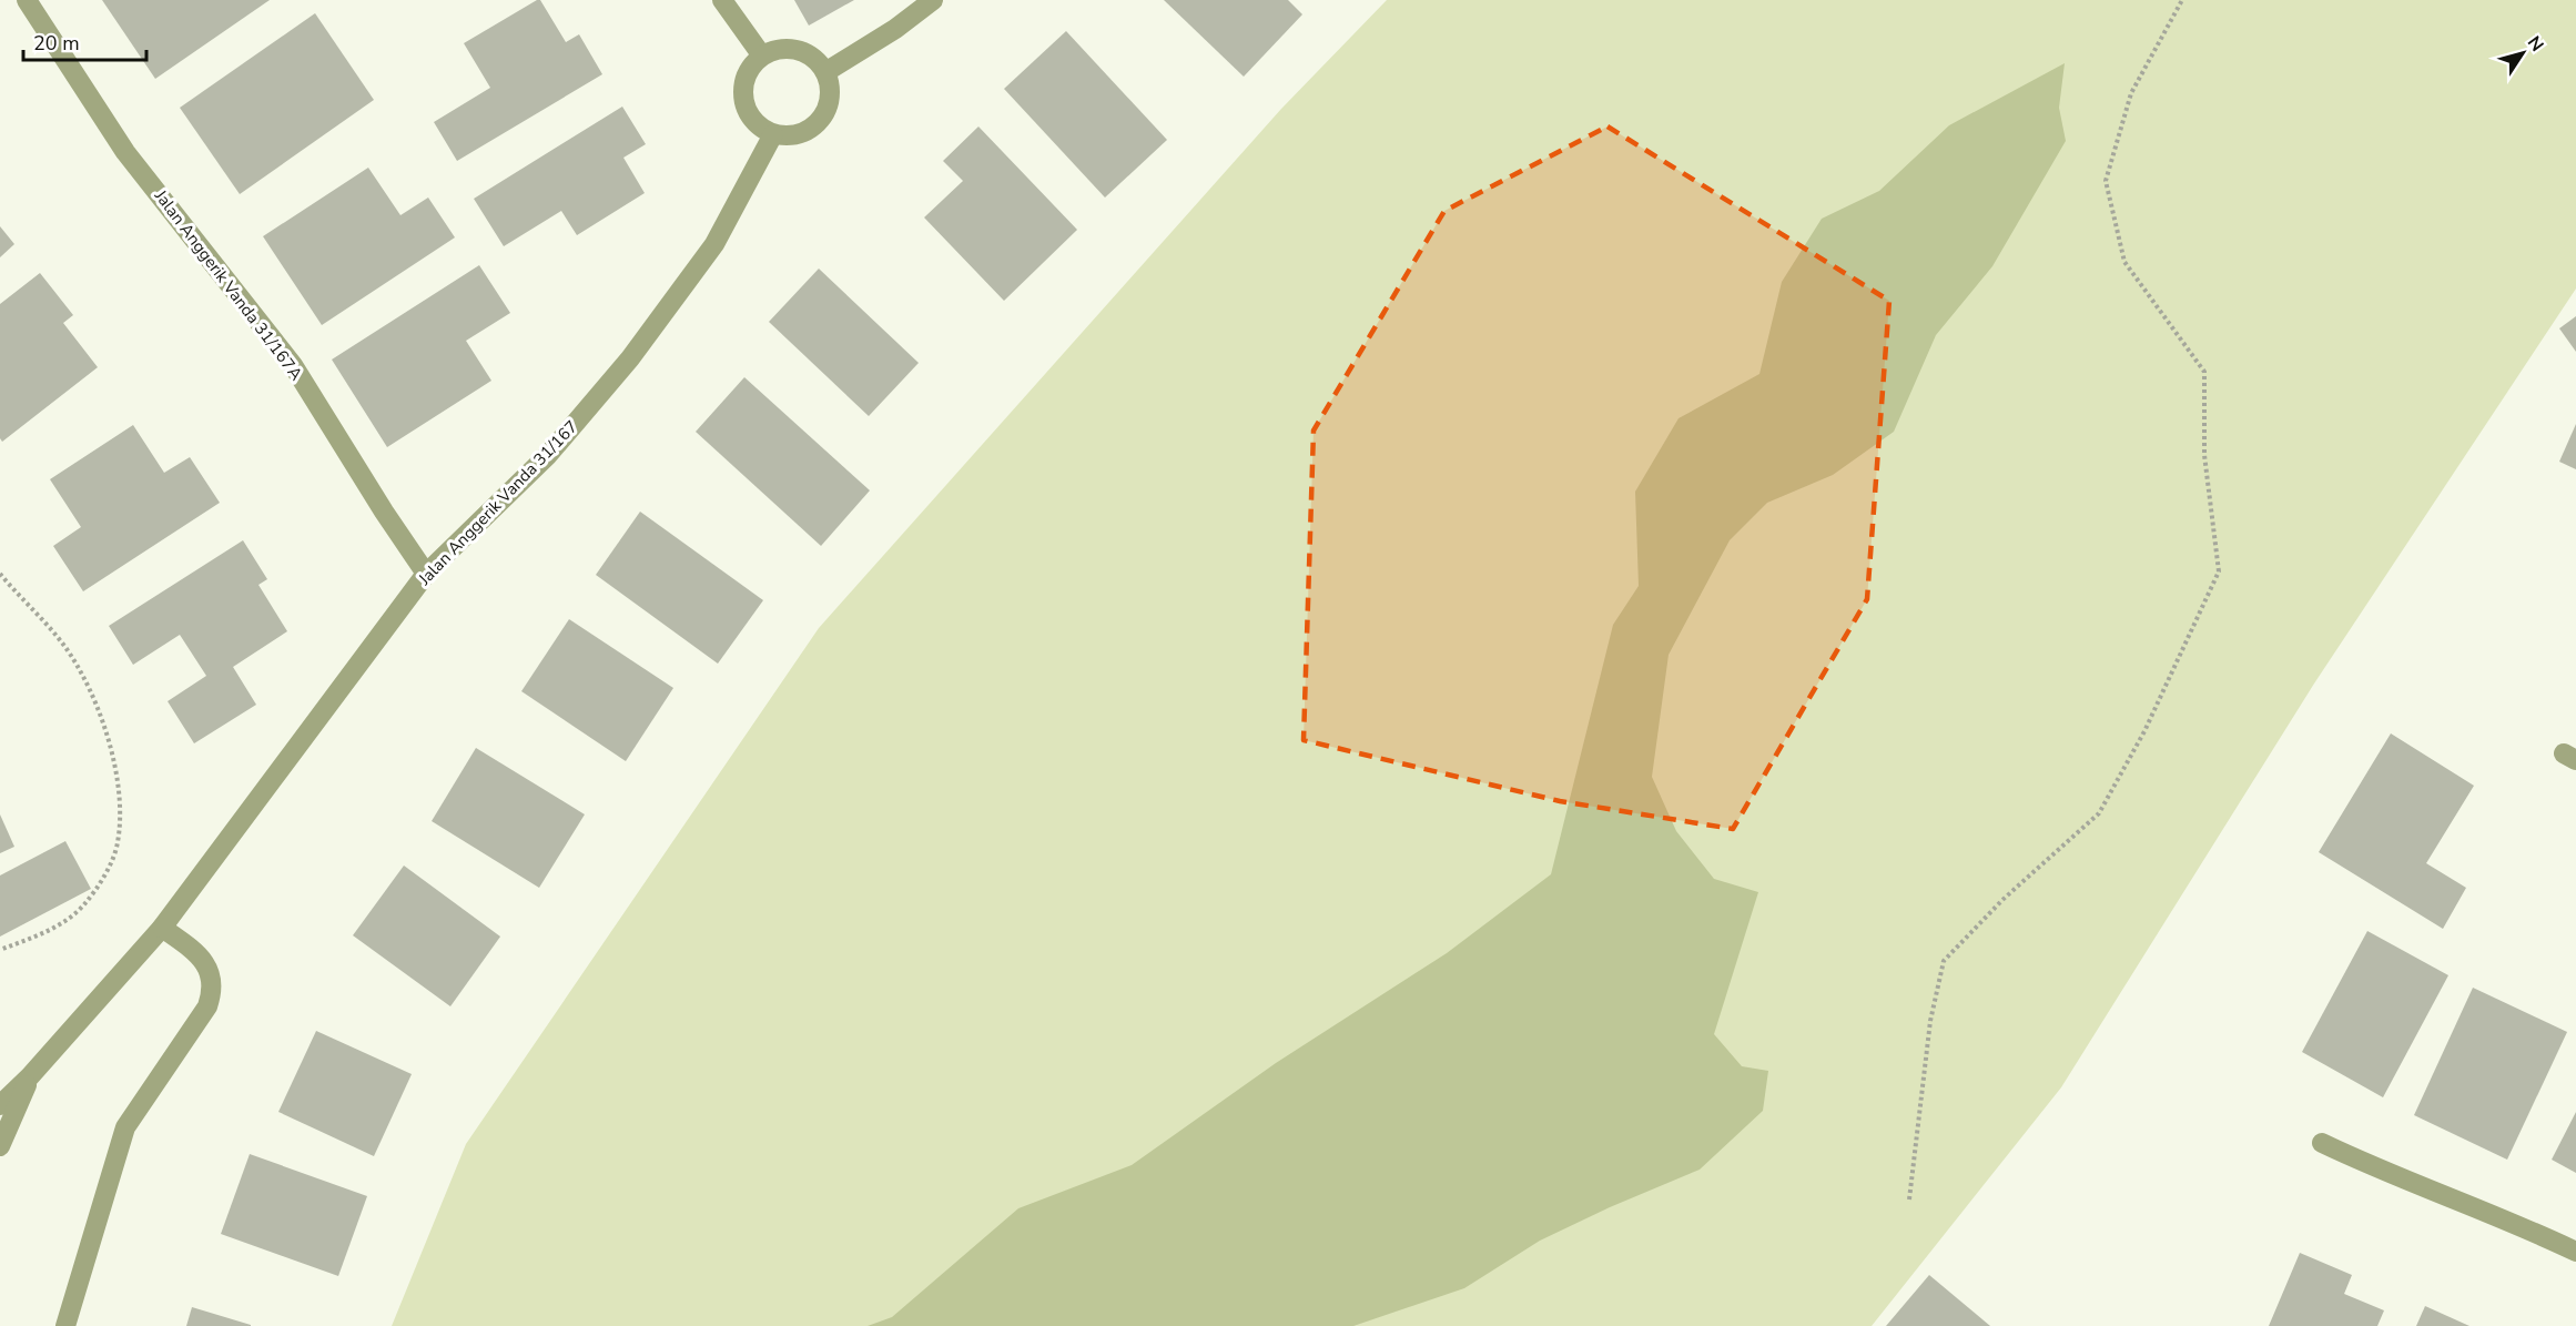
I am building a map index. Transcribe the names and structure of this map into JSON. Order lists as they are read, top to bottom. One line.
{"streets":{"street":["Jalan Anggerik Vanda 31/167A","Jalan Anggerik Vanda 31/167"]},"crossings":[["Jalan Anggerik Vanda 31/167A","Jalan Anggerik Vanda 31/167"]],"scale_bar":"20 m","north":"top right"}
